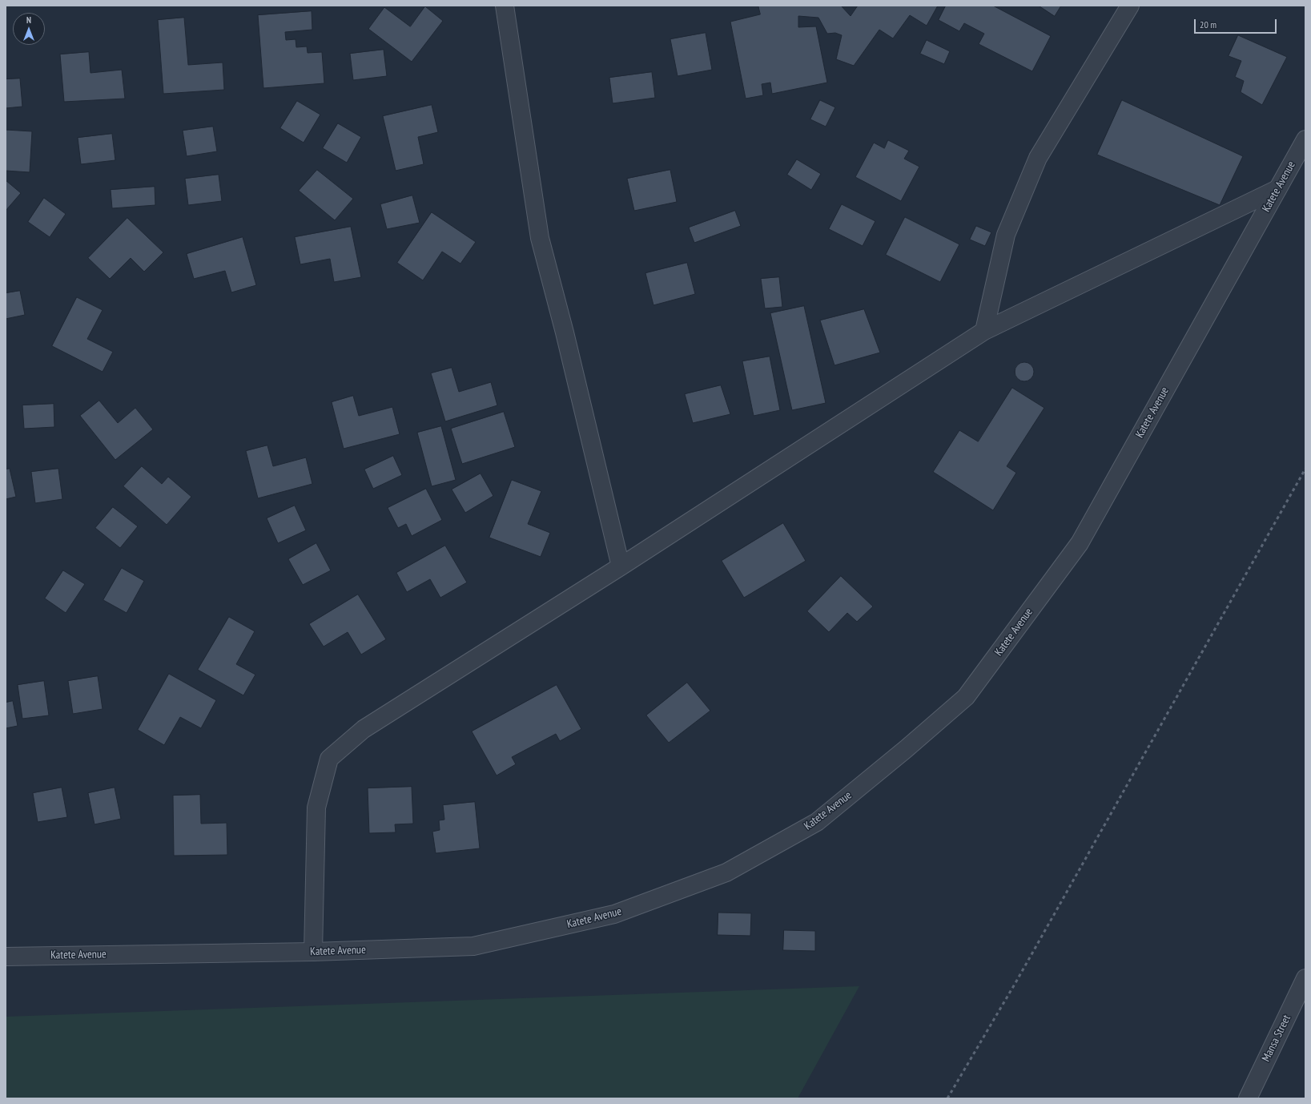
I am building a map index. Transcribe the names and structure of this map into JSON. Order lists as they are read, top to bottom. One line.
{"streets":{"street":["Katete Avenue","Mansa Street"]},"scale_bar":"20 m","north":"top"}
